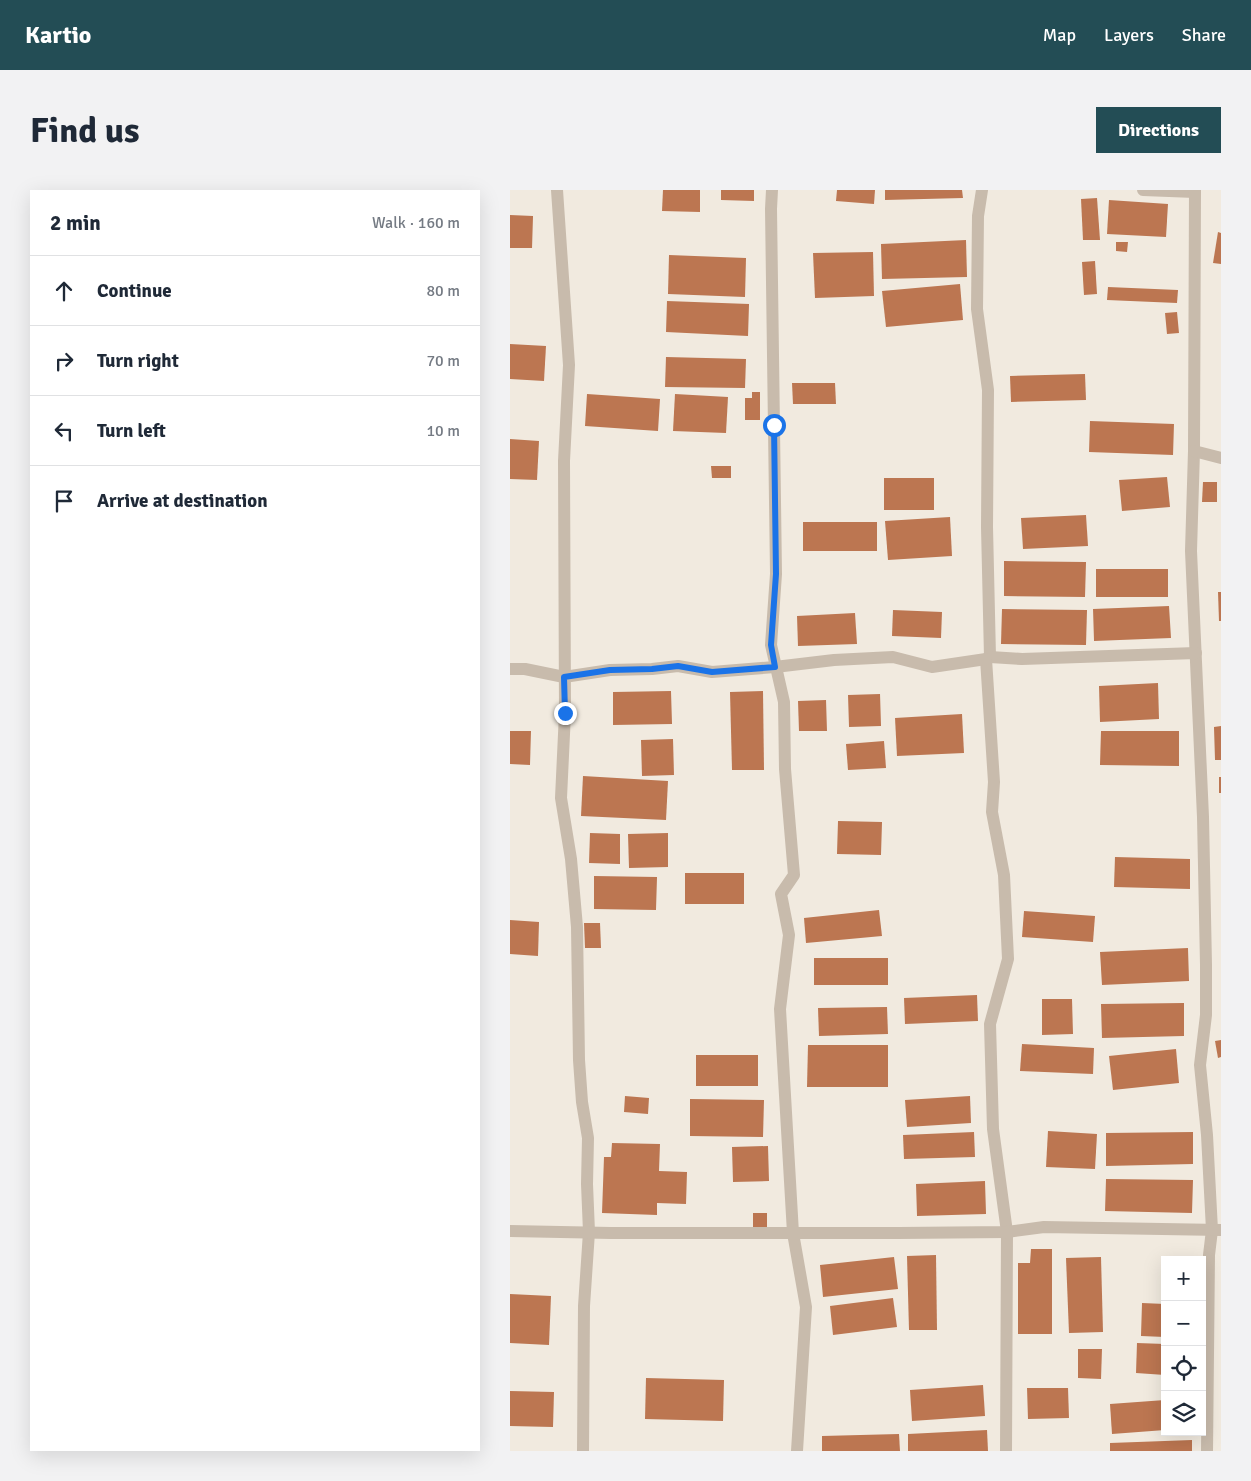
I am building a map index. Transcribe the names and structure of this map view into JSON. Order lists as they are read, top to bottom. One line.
{"page":{"header":"Kartio","nav":["Map","Layers","Share"],"buttons":"Directions","title":"Find us","heading":["2 min","Walk · 160 m"],"list":[["Continue","80 m"],["Turn right","70 m"],["Turn left","10 m"],"Arrive at destination"],"map_buttons":["+","−"]}}
